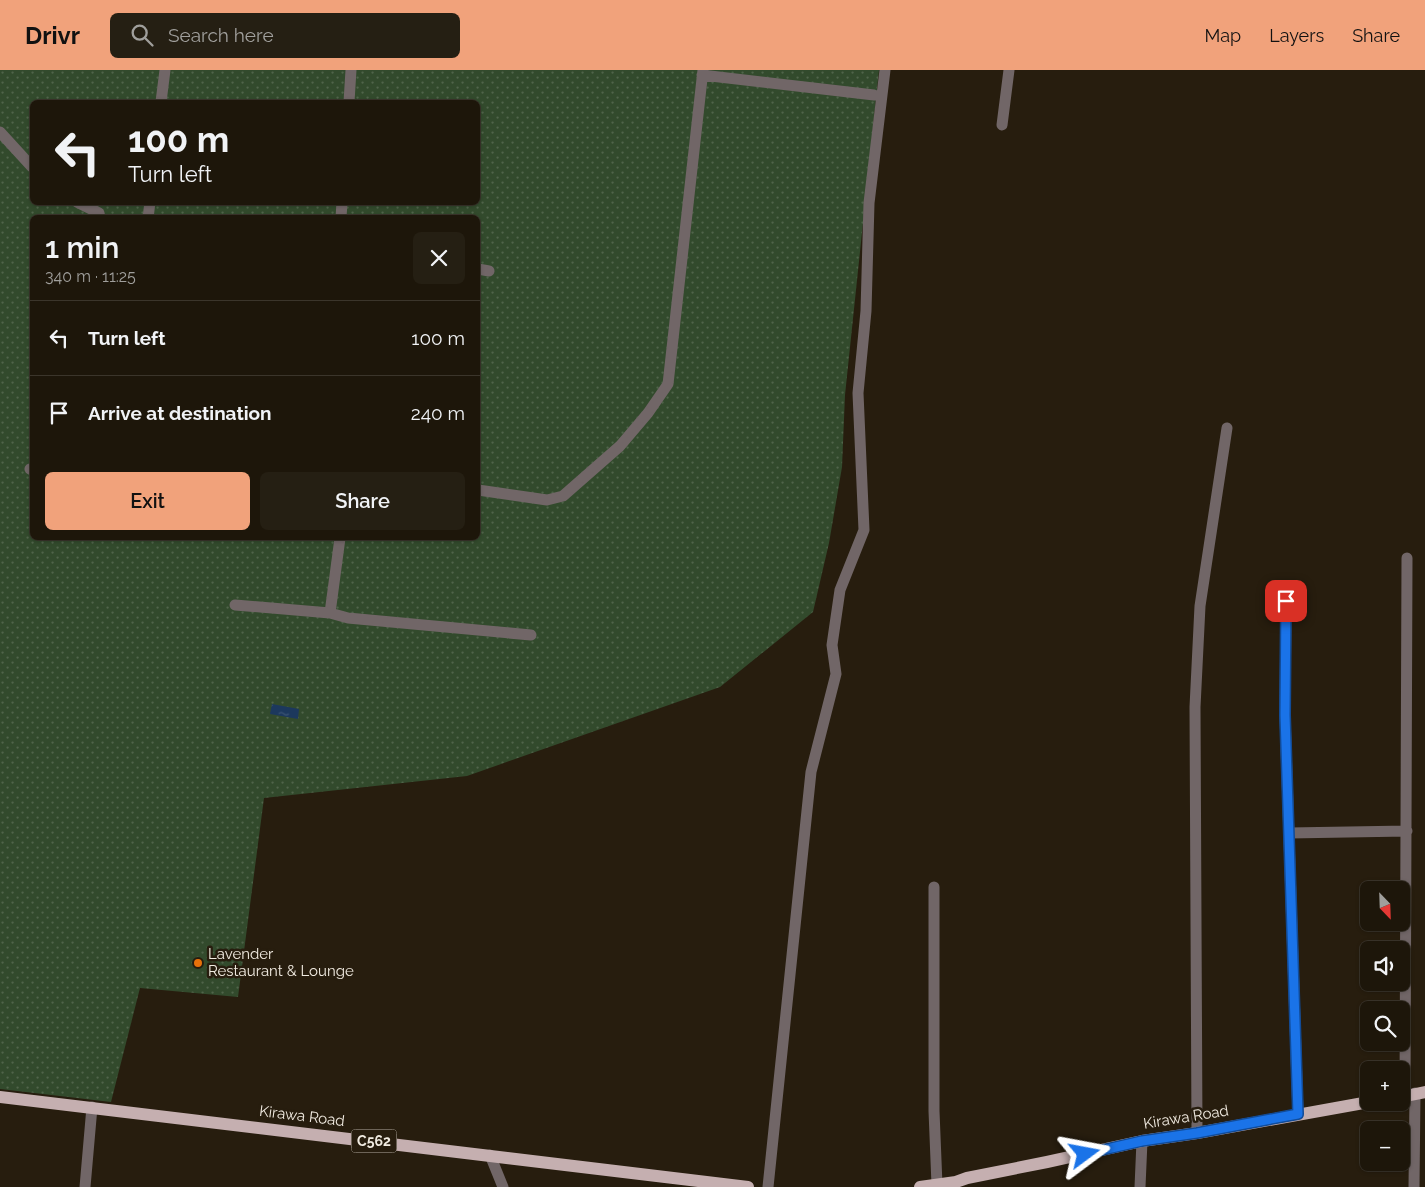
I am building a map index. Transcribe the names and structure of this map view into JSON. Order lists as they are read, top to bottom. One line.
{"streets":{"main road":["Kirawa Road","C562"]},"places":["Lavender Restaurant & Lounge"],"north":"bottom right","page":{"header":"Drivr","search":"Search here","nav":["Map","Layers","Share"],"turn":["100 m","Turn left"],"heading":["1 min","340 m · 11:25"],"list":[{"name":"Turn left","value":"100 m"},{"name":"Arrive at destination","value":"240 m"}],"buttons":["Exit","Share"],"map_buttons":["+","−"]}}
